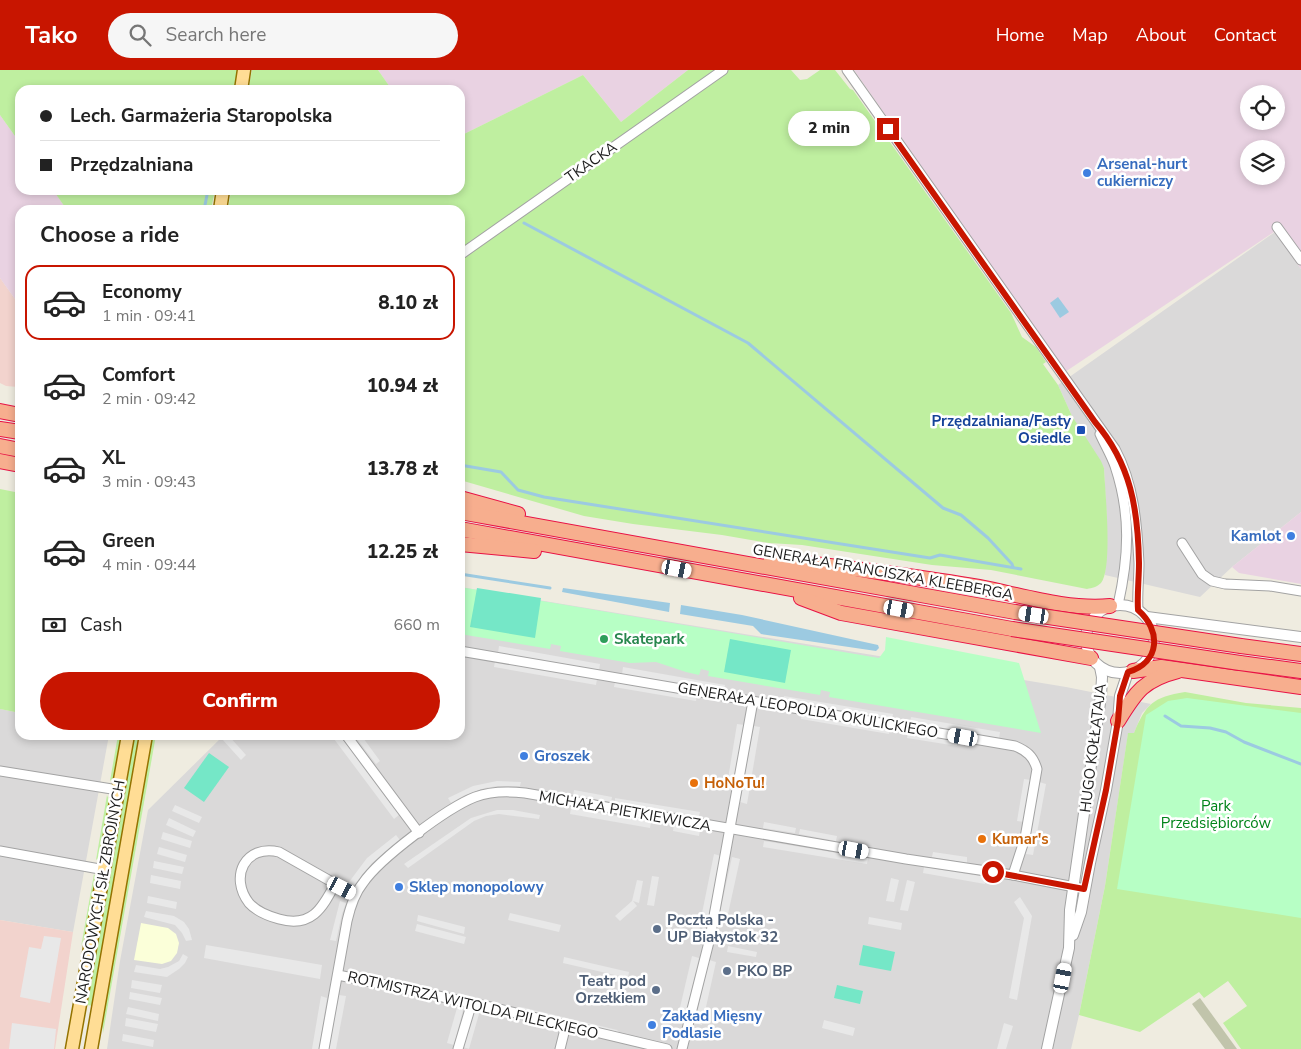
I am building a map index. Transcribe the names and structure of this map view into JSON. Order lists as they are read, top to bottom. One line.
{"streets":{"highway":["GENERAŁA FRANCISZKA KLEEBERGA"],"main road":["NARODOWYCH SIŁ ZBROJNYCH"],"street":["TKACKA","GENERAŁA LEOPOLDA OKULICKIEGO","HUGO KOŁŁĄTAJA","MICHAŁA PIETKIEWICZA","ROTMISTRZA WITOLDA PILECKIEGO"]},"crossings":[["GENERAŁA LEOPOLDA OKULICKIEGO","MICHAŁA PIETKIEWICZA"],["HUGO KOŁŁĄTAJA","MICHAŁA PIETKIEWICZA"],["MICHAŁA PIETKIEWICZA","ROTMISTRZA WITOLDA PILECKIEGO"]],"parks":["Park Przedsiębiorców"],"places":{"other":["Arsenal-hurt cukierniczy","Kamlot","Skatepark","Groszek","HoNoTu!","Kumar's","Sklep monopolowy","Poczta Polska - UP Białystok 32","PKO BP","Teatr pod Orzełkiem","Zakład Mięsny Podlasie"],"transit":["Przędzalniana/Fasty Osiedle"]},"page":{"header":"Tako","search":"Search here","nav":["Home","Map","About","Contact"],"banner":["Lech. Garmażeria Staropolska","Przędzalniana"],"bubble":"2 min","heading":"Choose a ride","list":[{"name":"Economy","note":"1 min · 09:41","value":"8.10 zł"},{"name":"Comfort","note":"2 min · 09:42","value":"10.94 zł"},{"name":"XL","note":"3 min · 09:43","value":"13.78 zł"},{"name":"Green","note":"4 min · 09:44","value":"12.25 zł"}],"pay":["Cash","660 m"],"buttons":"Confirm"}}
